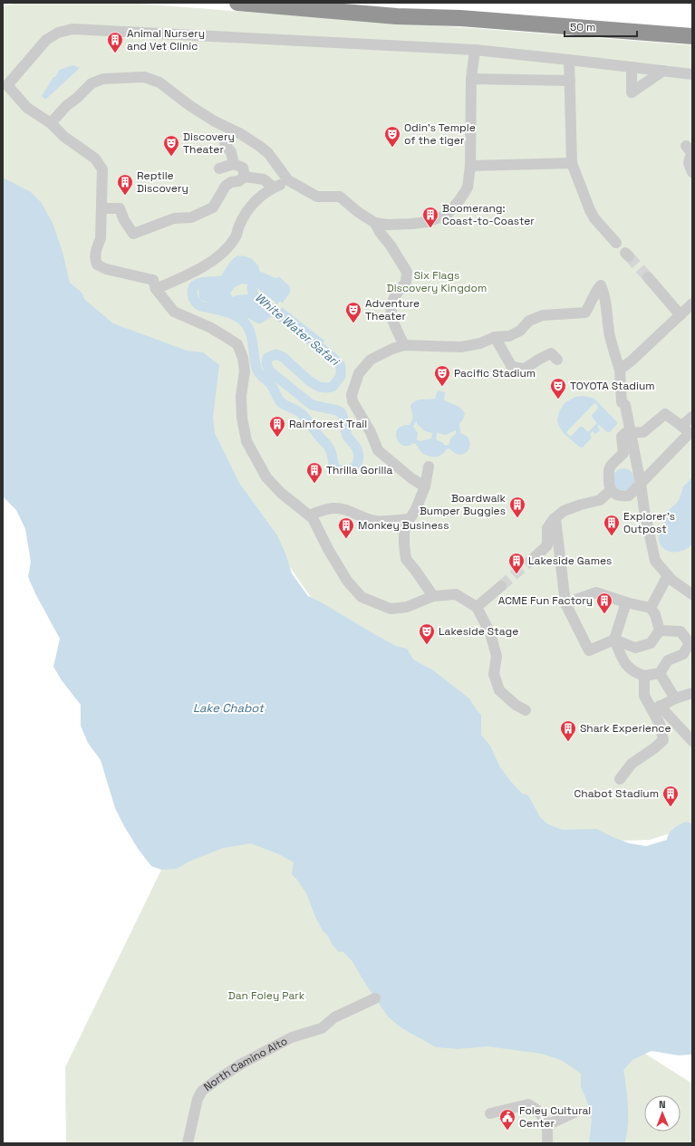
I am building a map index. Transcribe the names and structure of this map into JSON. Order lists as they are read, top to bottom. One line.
{"streets":{"street":["North Camino Alto"]},"water":["White Water Safari","Lake Chabot"],"parks":["Six Flags Discovery Kingdom","Dan Foley Park"],"places":{"building":["Animal Nursery and Vet Clinic","Reptile Discovery","Boomerang: Coast-to-Coaster","Rainforest Trail","Thrilla Gorilla","Boardwalk Bumper Buggies","Explorer's Outpost","Monkey Business","Lakeside Games","ACME Fun Factory","Shark Experience","Chabot Stadium"],"theatre":["Odin's Temple of the tiger","Discovery Theater","Adventure Theater","Pacific Stadium","TOYOTA Stadium","Lakeside Stage"],"public building":["Foley Cultural Center"]},"scale_bar":"50 m","north":"top"}
